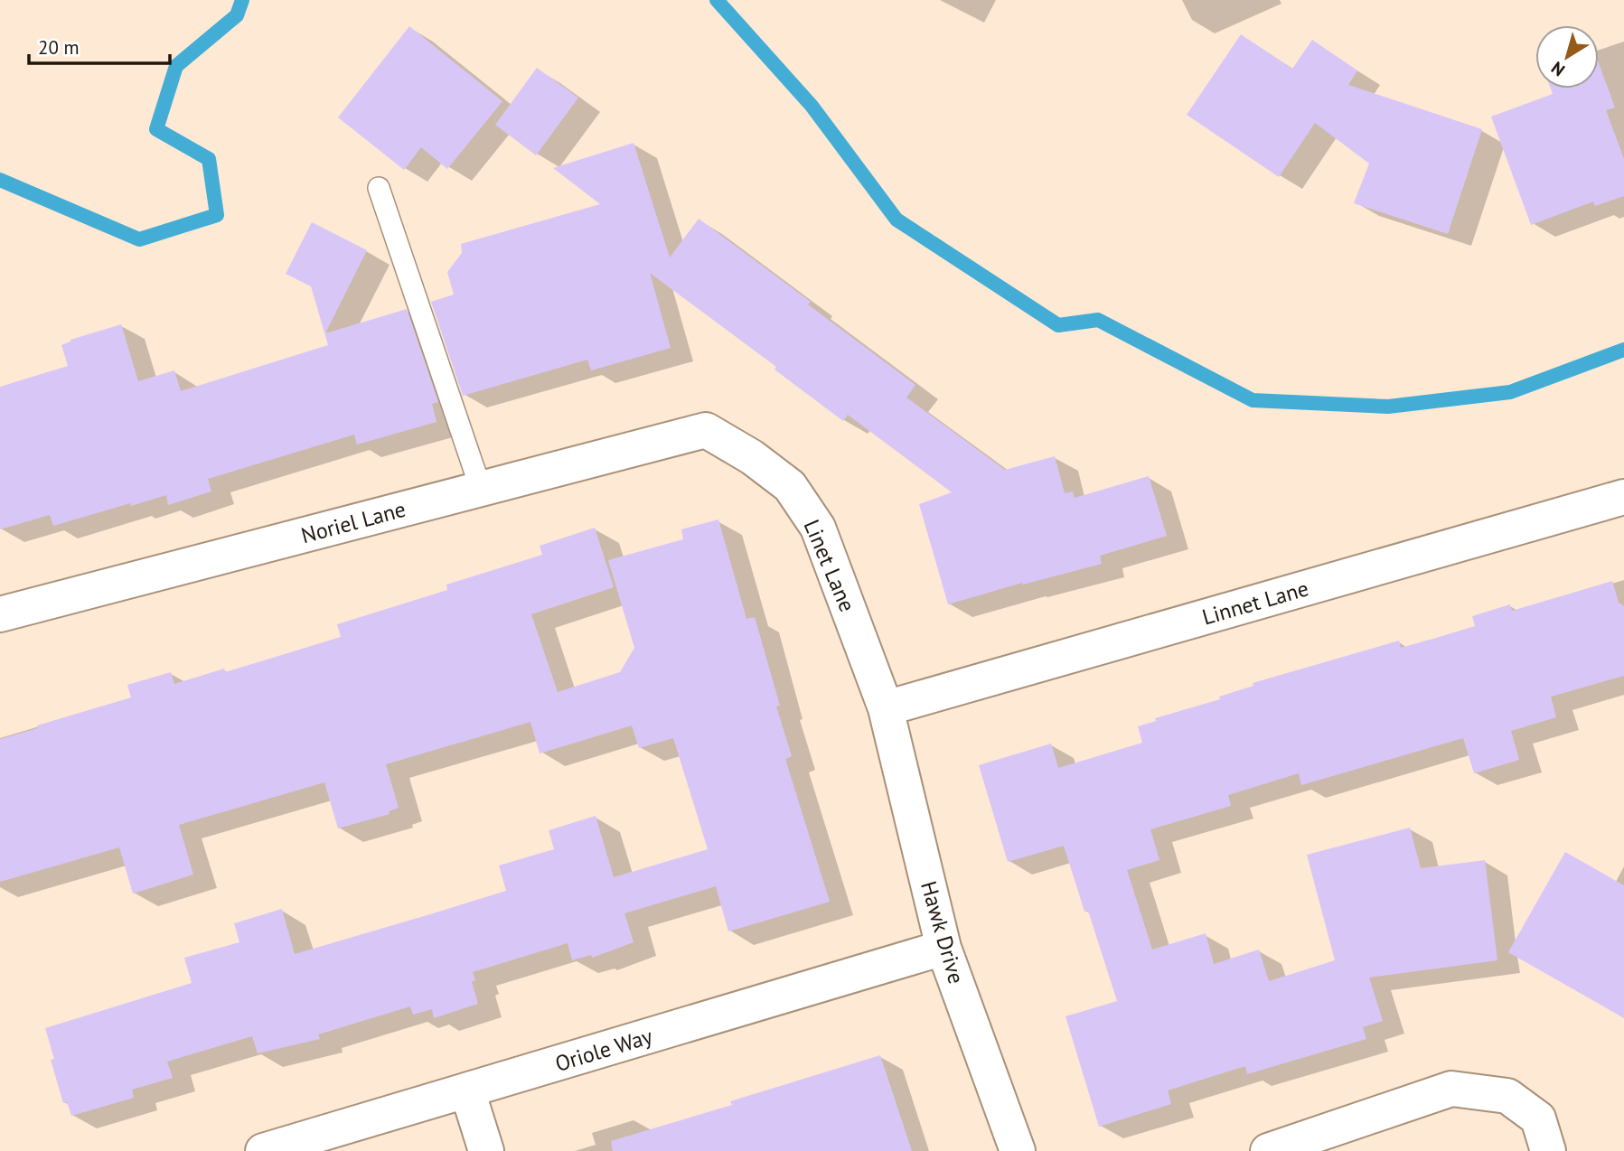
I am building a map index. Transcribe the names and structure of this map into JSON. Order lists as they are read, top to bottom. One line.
{"streets":{"street":["Noriel Lane","Linet Lane","Linnet Lane","Hawk Drive","Oriole Way"]},"crossings":[["Noriel Lane","Linet Lane"],["Linet Lane","Linnet Lane"],["Linet Lane","Hawk Drive"],["Linnet Lane","Hawk Drive"],["Hawk Drive","Oriole Way"]],"scale_bar":"20 m","north":"bottom left"}
